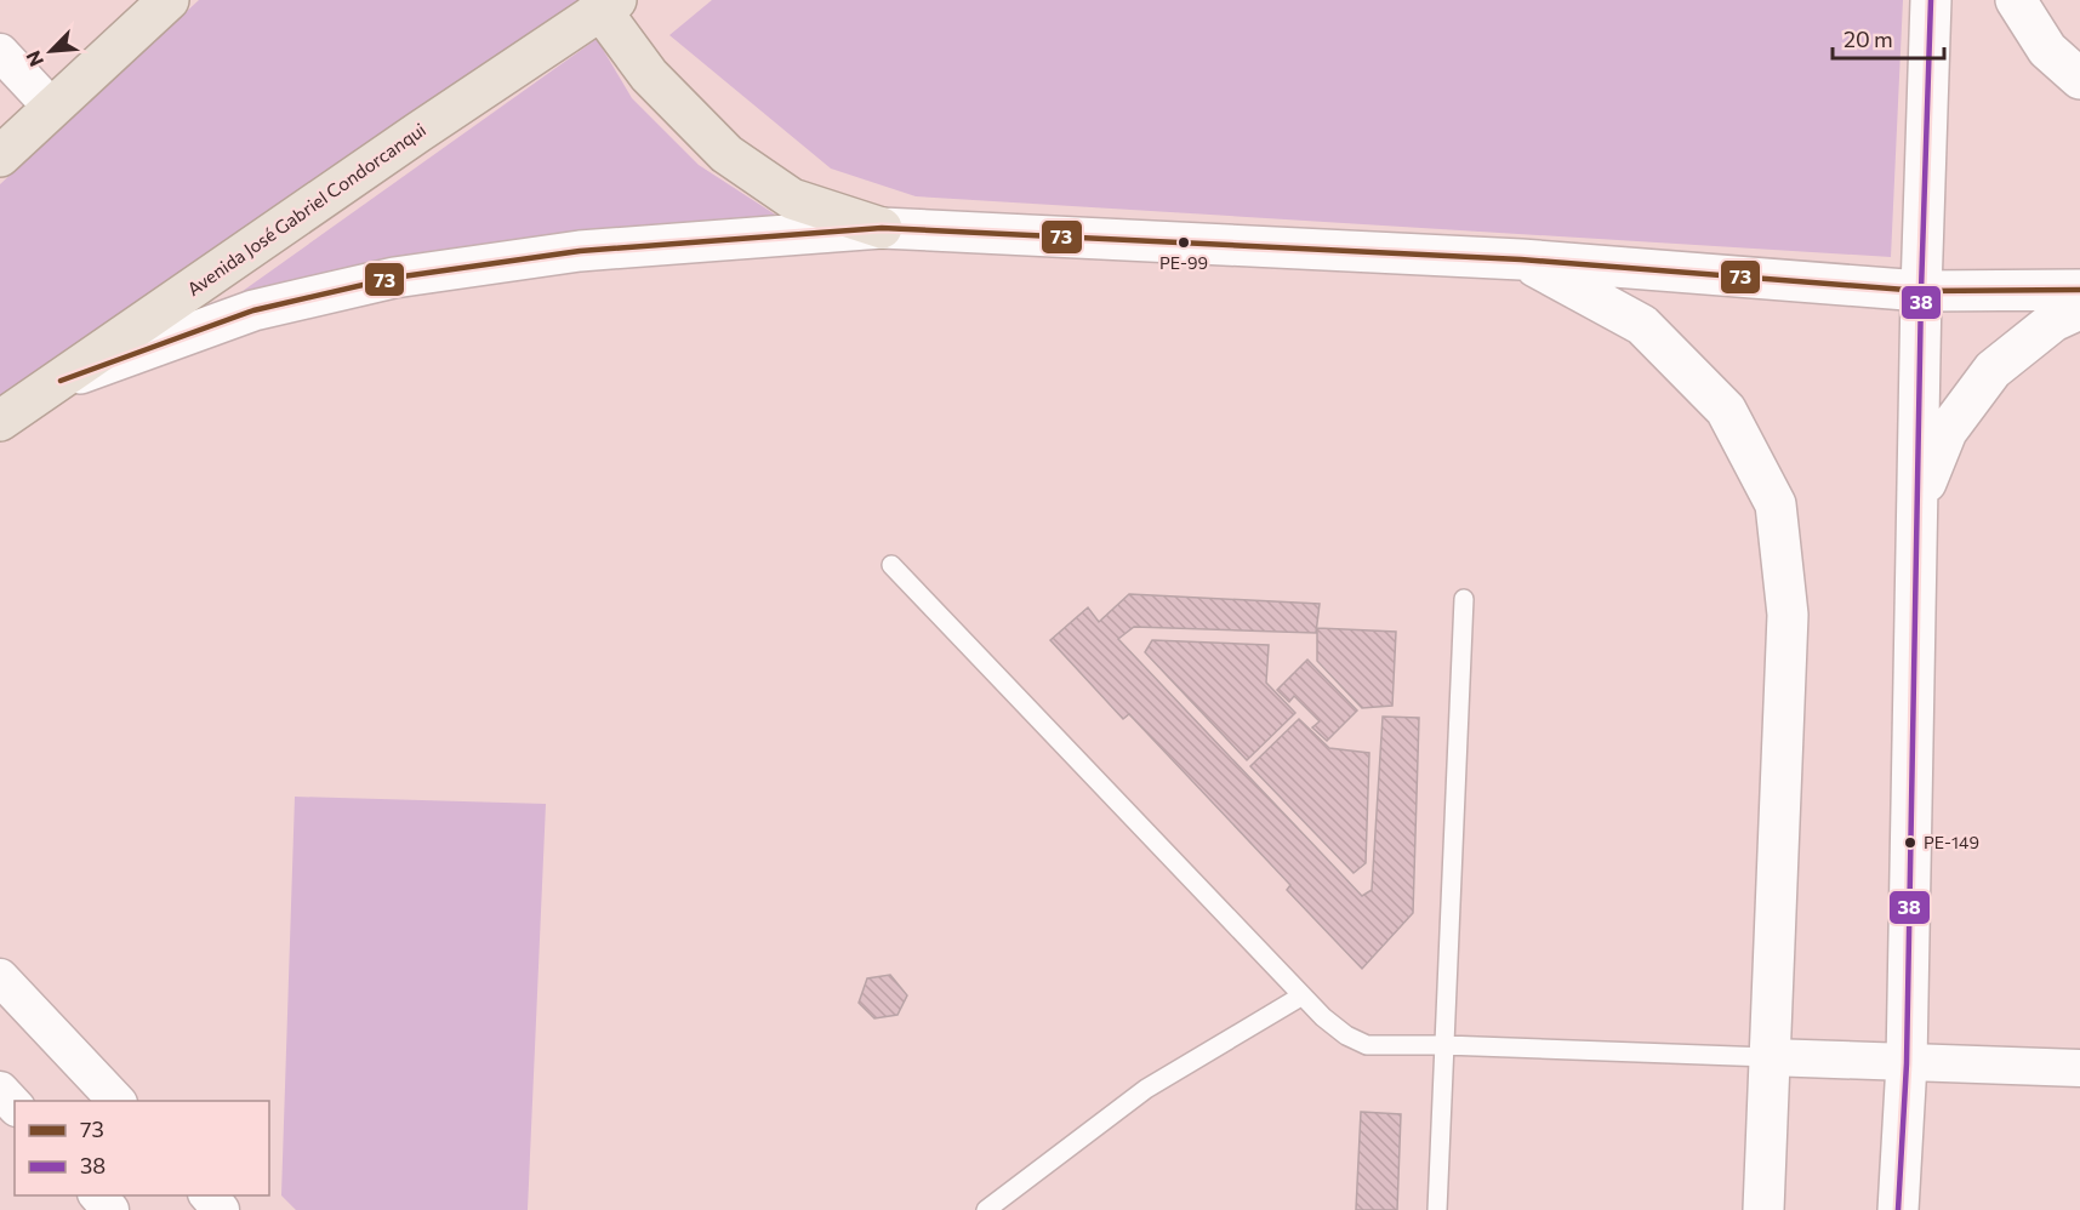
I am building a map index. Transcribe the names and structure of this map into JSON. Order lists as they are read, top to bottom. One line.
{"streets":{"highway":["Avenida José Gabriel Condorcanqui"]},"places":["PE-99","PE-149"],"lines":["transit line 38","transit line 73"],"legend":["73","38"],"scale_bar":"20 m","north":"bottom left"}
